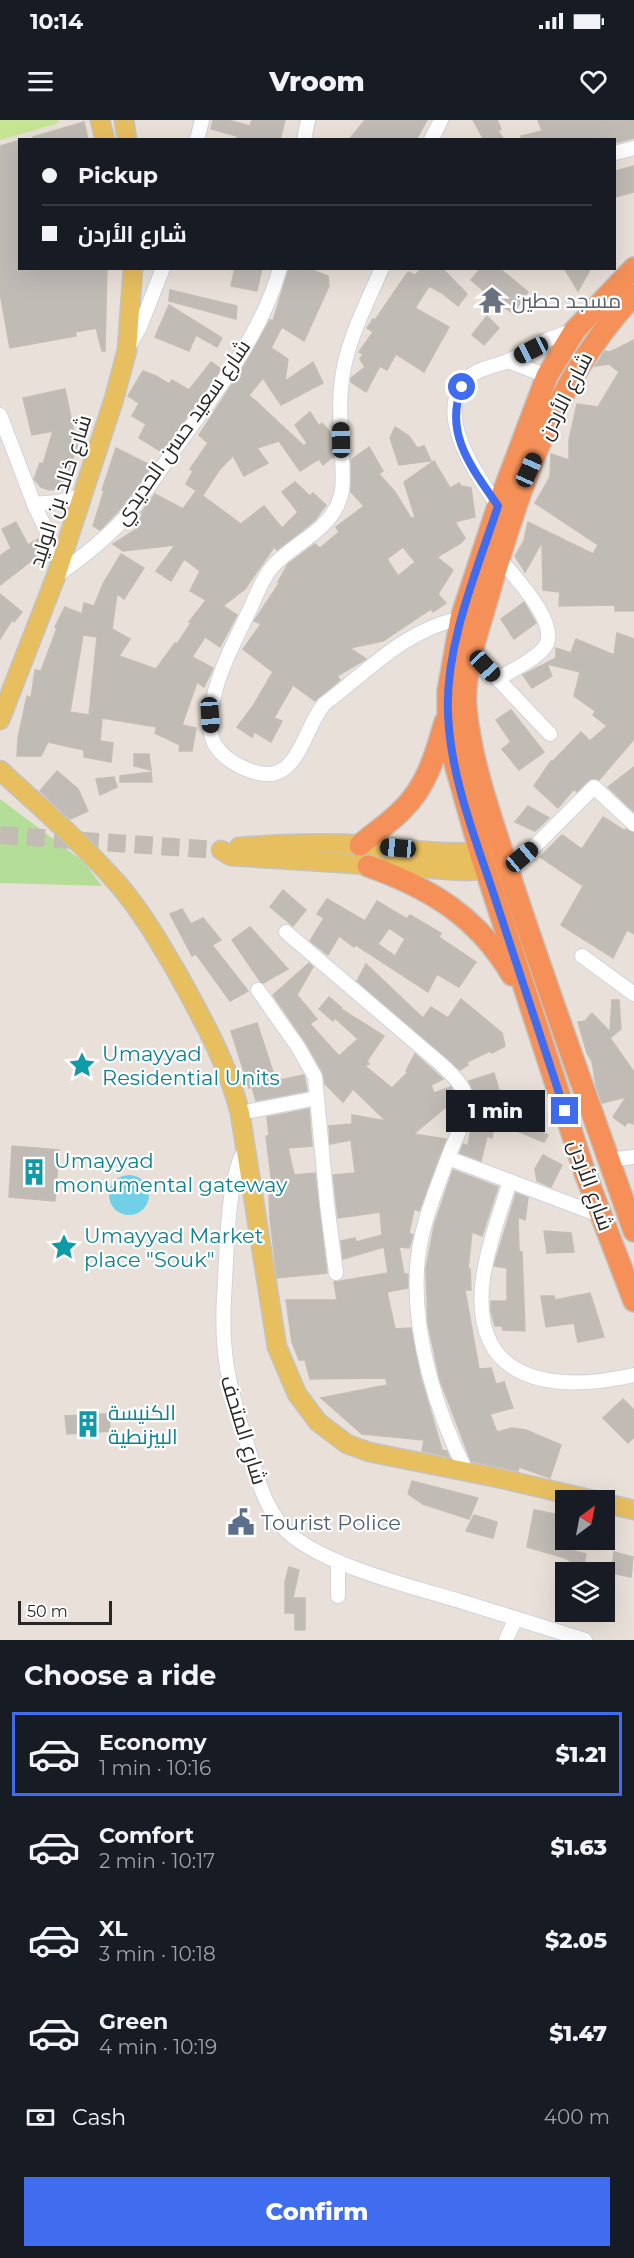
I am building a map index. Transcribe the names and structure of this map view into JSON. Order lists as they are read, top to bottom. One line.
{"streets":{"highway":["شارع الأردن"],"main road":["شارع خالد بن الوليد"],"street":["شارع سعيد حسن الحديدي","شارع المتحف"]},"crossings":[["شارع سعيد حسن الحديدي","شارع خالد بن الوليد"]],"places":{"temple":["مسجد حطين"],"place":["Umayyad Residential Units","Umayyad Market place \"Souk\""],"building":["Umayyad monumental gateway","الكنيسة البيزنطية"],"public building":["Tourist Police"]},"scale_bar":"50 m","north":"top right","page":{"status":"10:14","header":"Vroom","banner":["Pickup","شارع الأردن"],"bubble":"1 min","scale":"50 m","heading":"Choose a ride","list":[{"name":"Economy","note":"1 min · 10:16","value":"$1.21"},{"name":"Comfort","note":"2 min · 10:17","value":"$1.63"},{"name":"XL","note":"3 min · 10:18","value":"$2.05"},{"name":"Green","note":"4 min · 10:19","value":"$1.47"}],"pay":["Cash","400 m"],"buttons":"Confirm"}}
